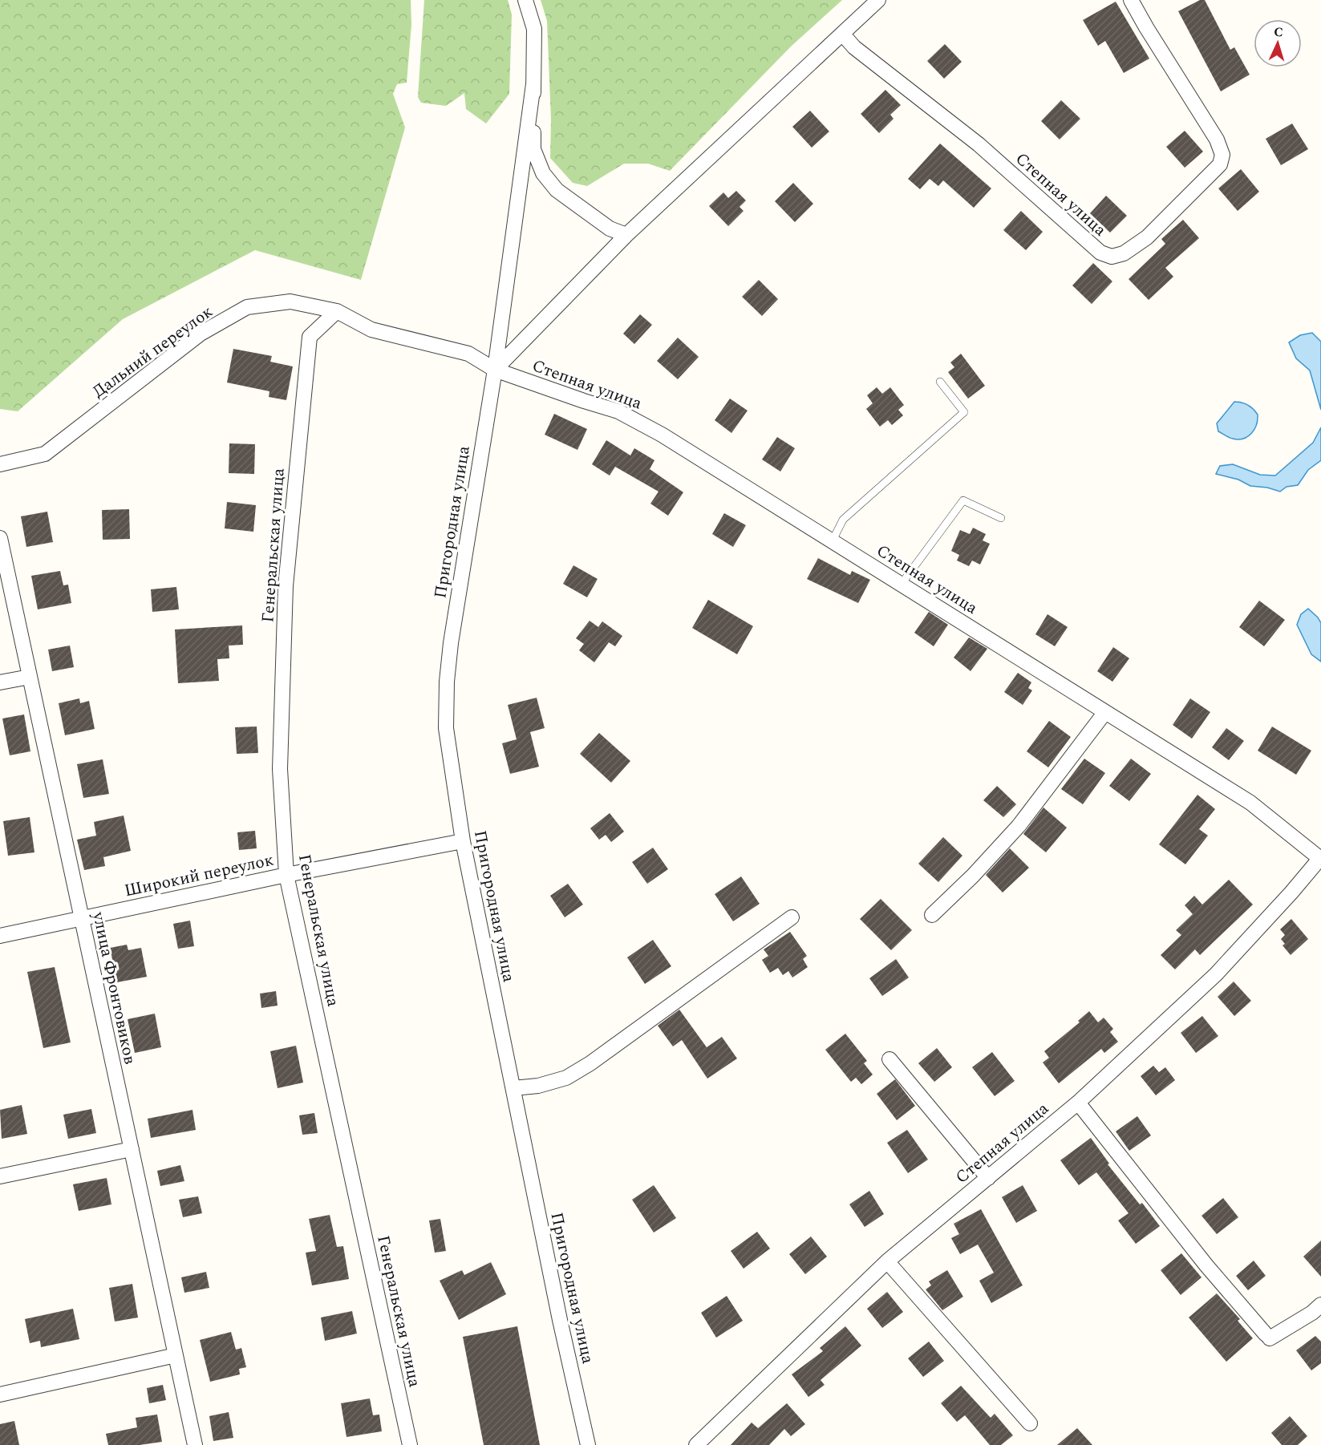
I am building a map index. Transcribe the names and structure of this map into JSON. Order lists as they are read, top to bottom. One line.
{"streets":{"street":["Степная улица","Дальний переулок","Пригородная улица","Генеральская улица","Широкий переулок","улица Фронтовиков"]},"crossings":[["Степная улица","Дальний переулок"],["Степная улица","Пригородная улица"],["Дальний переулок","Пригородная улица"],["Дальний переулок","Генеральская улица"],["Пригородная улица","Широкий переулок"],["Генеральская улица","Широкий переулок"],["Широкий переулок","улица Фронтовиков"]],"north":"top"}
